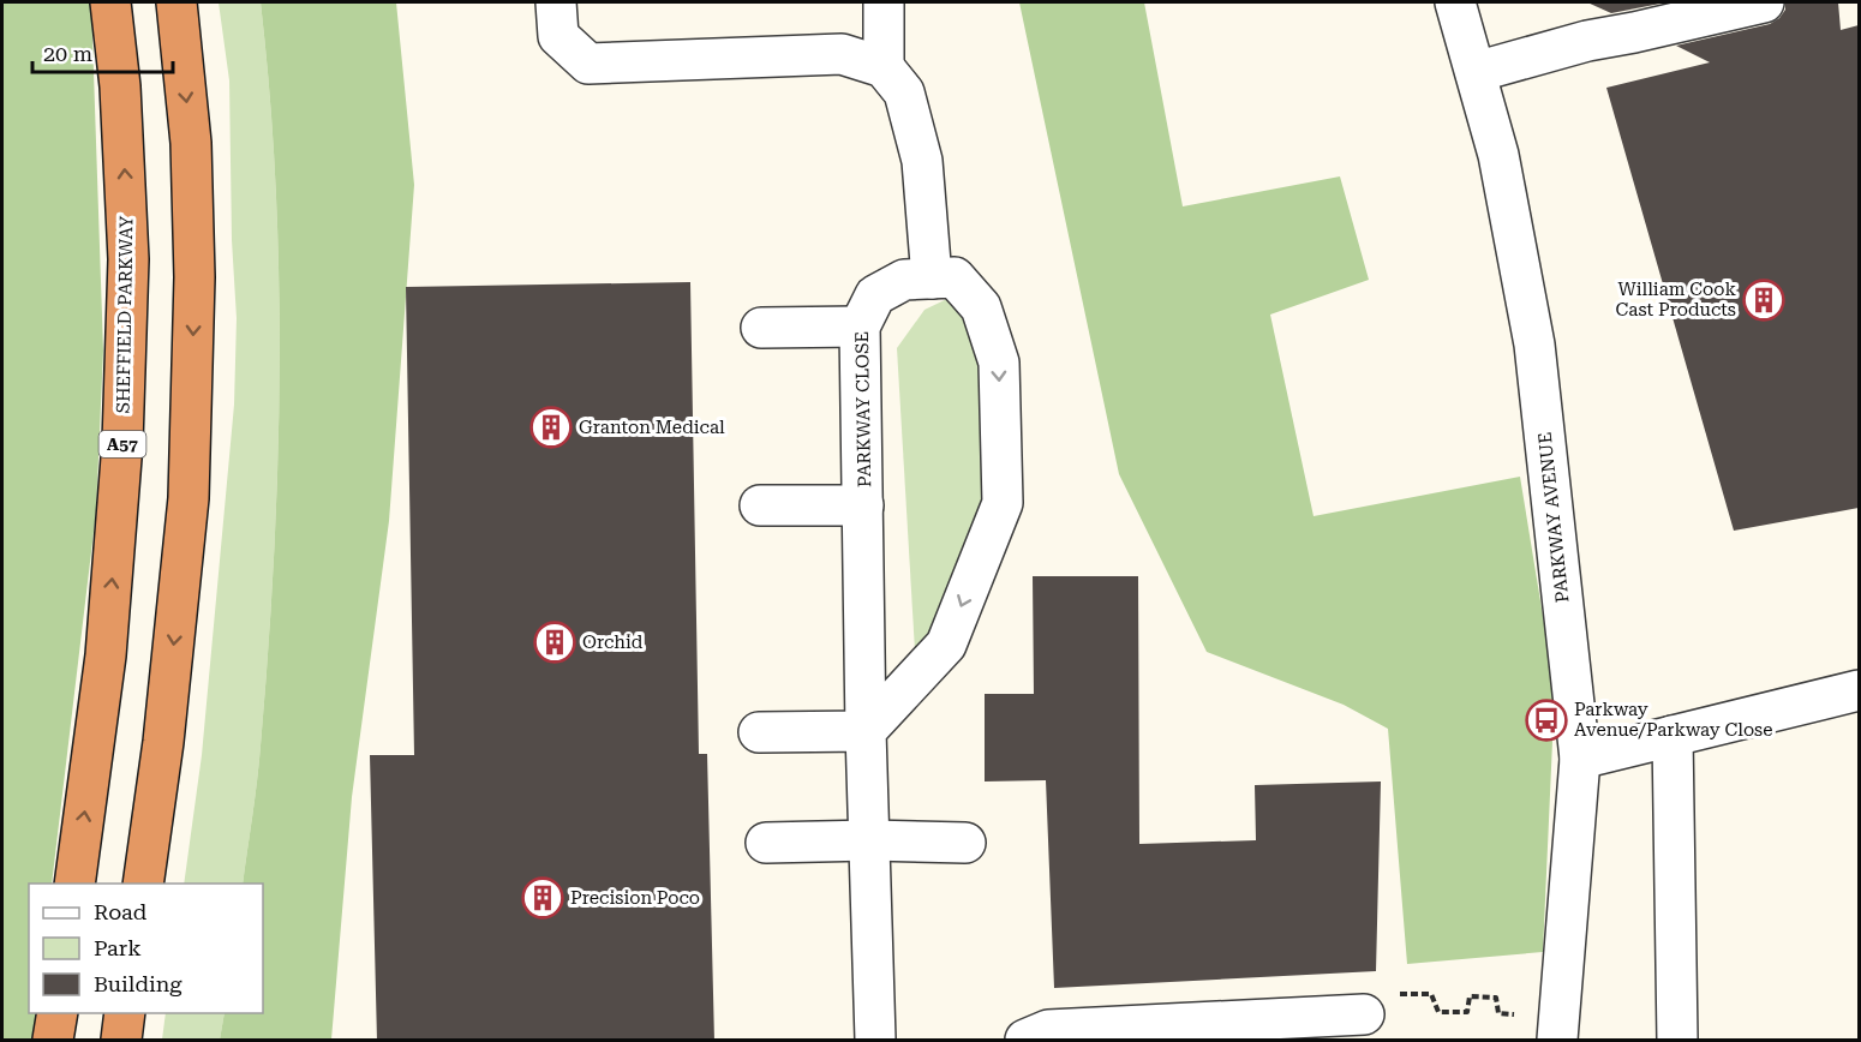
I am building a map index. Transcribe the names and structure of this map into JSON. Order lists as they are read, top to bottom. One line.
{"streets":{"highway":["SHEFFIELD PARKWAY","A57"],"street":["PARKWAY CLOSE","PARKWAY AVENUE"]},"places":{"building":["William Cook Cast Products","Granton Medical","Orchid","Precision Poco"],"bus stop":["Parkway Avenue/Parkway Close"]},"legend":["Road","Park","Building"],"scale_bar":"20 m"}
